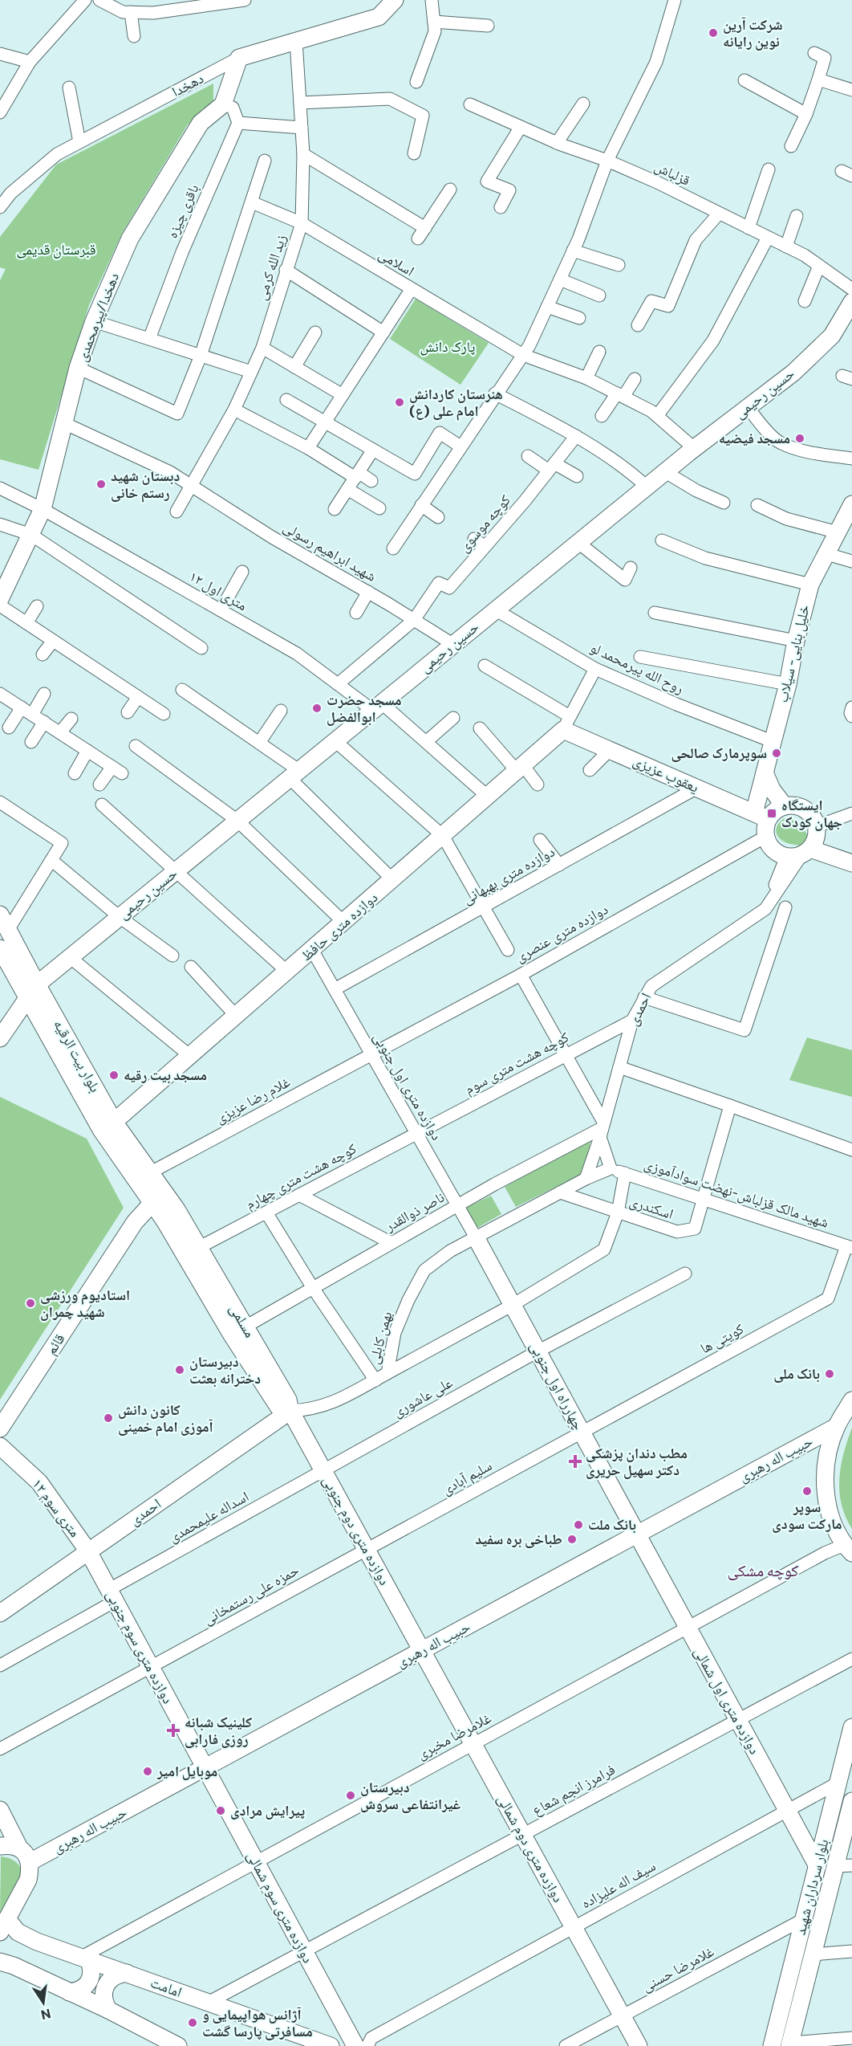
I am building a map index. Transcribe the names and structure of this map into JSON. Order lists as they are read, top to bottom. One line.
{"streets":{"main road":["دهخدا","دهخدا/پیرمحمدی","حسین رحیمی","خلیل بنایی- سیلاب","یعقوب عزیزی","دوازده متری حافظ","احمدی","بلوار بیت الرقیه","مسلمی","قائم","چهارراه اول جنوبی","حبیب اله رهبری","۱۲ متری سوم","دوازده متری دوم جنوبی","دوازده متری سوم جنوبی","دوازده متری اول شمالی","دوازده متری دوم شمالی","بلوار سرداران شهید","دوازده متری سوم شمالی","امامت"],"street":["قزلباش","باقری چیزه","اسلامی","زید الله کرمی","کوچه موسوی","شهید ابراهیم رسولی","۱۲ متری اول","روح الله پیرمحمد لو","دوازده متری بهبهانی","دوازده متری عنصری","کوچه هشت متری سوم","دوازده متری اول جنوبی","غلام رضا عزیزی","کوچه هشت متری چهارم","شهید مالک قزلباش-نهضت سوادآموزی","اسکندری","ناصر ذوالقدر","بهمن کابلی","کویتی ها","علی عاشوری","سلیم آبادی","اسداله علیمحمدی","حمزه علی رستمخانی","غلامرضا مخبری","فرامرز انجم شعاع","سیف اله علیزاده","غلامرضا حسنی"]},"crossings":[["دهخدا","زید الله کرمی"],["اسلامی","زید الله کرمی"],["اسلامی","حسین رحیمی"],["زید الله کرمی","شهید ابراهیم رسولی"],["دهخدا/پیرمحمدی","شهید ابراهیم رسولی"],["دهخدا/پیرمحمدی","۱۲ متری اول"],["حسین رحیمی","شهید ابراهیم رسولی"],["حسین رحیمی","۱۲ متری اول"],["حسین رحیمی","روح الله پیرمحمد لو"],["حسین رحیمی","بلوار بیت الرقیه"],["کوچه موسوی","شهید ابراهیم رسولی"],["۱۲ متری اول","دوازده متری حافظ"],["خلیل بنایی- سیلاب","روح الله پیرمحمد لو"],["خلیل بنایی- سیلاب","یعقوب عزیزی"],["خلیل بنایی- سیلاب","دوازده متری عنصری"],["یعقوب عزیزی","دوازده متری بهبهانی"],["یعقوب عزیزی","دوازده متری حافظ"],["دوازده متری بهبهانی","دوازده متری اول جنوبی"],["دوازده متری حافظ","بلوار بیت الرقیه"],["دوازده متری حافظ","دوازده متری اول جنوبی"],["دوازده متری عنصری","دوازده متری اول جنوبی"],["دوازده متری عنصری","غلام رضا عزیزی"],["احمدی","کوچه هشت متری سوم"],["احمدی","ناصر ذوالقدر"],["احمدی","مسلمی"],["احمدی","بهمن کابلی"],["احمدی","۱۲ متری سوم"],["احمدی","دوازده متری دوم جنوبی"],["احمدی","دوازده متری سوم جنوبی"],["بلوار بیت الرقیه","غلام رضا عزیزی"],["بلوار بیت الرقیه","مسلمی"],["بلوار بیت الرقیه","قائم"],["کوچه هشت متری سوم","دوازده متری اول جنوبی"],["کوچه هشت متری سوم","کوچه هشت متری چهارم"],["دوازده متری اول جنوبی","غلام رضا عزیزی"],["دوازده متری اول جنوبی","کوچه هشت متری چهارم"],["دوازده متری اول جنوبی","ناصر ذوالقدر"],["دوازده متری اول جنوبی","بهمن کابلی"],["دوازده متری اول جنوبی","چهارراه اول جنوبی"],["کوچه هشت متری چهارم","مسلمی"],["شهید مالک قزلباش-نهضت سوادآموزی","اسکندری"],["شهید مالک قزلباش-نهضت سوادآموزی","بهمن کابلی"],["شهید مالک قزلباش-نهضت سوادآموزی","کویتی ها"],["اسکندری","بهمن کابلی"],["ناصر ذوالقدر","مسلمی"],["مسلمی","بهمن کابلی"],["مسلمی","قائم"],["مسلمی","دوازده متری دوم جنوبی"],["بهمن کابلی","چهارراه اول جنوبی"],["بهمن کابلی","دوازده متری دوم جنوبی"],["کویتی ها","چهارراه اول جنوبی"],["کویتی ها","سلیم آبادی"],["چهارراه اول جنوبی","علی عاشوری"],["چهارراه اول جنوبی","حبیب اله رهبری"],["چهارراه اول جنوبی","سلیم آبادی"],["چهارراه اول جنوبی","دوازده متری اول شمالی"],["علی عاشوری","اسداله علیمحمدی"],["علی عاشوری","دوازده متری دوم جنوبی"],["حبیب اله رهبری","دوازده متری دوم جنوبی"],["حبیب اله رهبری","دوازده متری سوم جنوبی"],["حبیب اله رهبری","دوازده متری اول شمالی"],["حبیب اله رهبری","دوازده متری دوم شمالی"],["حبیب اله رهبری","دوازده متری سوم شمالی"],["سلیم آبادی","دوازده متری دوم جنوبی"],["سلیم آبادی","حمزه علی رستمخانی"],["۱۲ متری سوم","دوازده متری سوم جنوبی"],["اسداله علیمحمدی","دوازده متری دوم جنوبی"],["اسداله علیمحمدی","دوازده متری سوم جنوبی"],["دوازده متری دوم جنوبی","حمزه علی رستمخانی"],["دوازده متری دوم جنوبی","دوازده متری دوم شمالی"],["حمزه علی رستمخانی","دوازده متری سوم جنوبی"],["دوازده متری سوم جنوبی","دوازده متری سوم شمالی"],["دوازده متری اول شمالی","غلامرضا مخبری"],["دوازده متری اول شمالی","فرامرز انجم شعاع"],["دوازده متری اول شمالی","سیف اله علیزاده"],["دوازده متری اول شمالی","بلوار سرداران شهید"],["غلامرضا مخبری","دوازده متری دوم شمالی"],["غلامرضا مخبری","دوازده متری سوم شمالی"],["غلامرضا مخبری","امامت"],["فرامرز انجم شعاع","دوازده متری دوم شمالی"],["فرامرز انجم شعاع","دوازده متری سوم شمالی"],["فرامرز انجم شعاع","امامت"],["دوازده متری دوم شمالی","سیف اله علیزاده"],["دوازده متری دوم شمالی","غلامرضا حسنی"],["سیف اله علیزاده","بلوار سرداران شهید"],["بلوار سرداران شهید","غلامرضا حسنی"]],"districts":["کوچه مشکی"],"parks":["قبرستان قدیمى","پارک دانش"],"places":{"other":["شرکت آرین نوین رایانه","هنرستان کاردانش امام علی (ع)","مسجد فیضیه","دبستان شهید رستم خانی","مسجد حضرت ابوالفضل","سوپرمارک صالحی","مسجد بیت رقیه","استادیوم ورزشی شهید چمران","دبیرستان دخترانه بعثت","بانک ملی","کانون دانش آموزی امام خمینی","سوپر مارکت سودی","بانک ملت","طباخی بره سفید","موبایل امیر","دبیرستان غیرانتفاعی سروش","پیرایش مرادی","آژانس هواپیمایی و مسافرتی پارسا گشت"],"transit":["ایستگاه جهان کودک"],"health":["مطب دندان پزشکی دکتر سهیل حریری","کلینیک شبانه روزی فارابی"]},"north":"bottom"}
